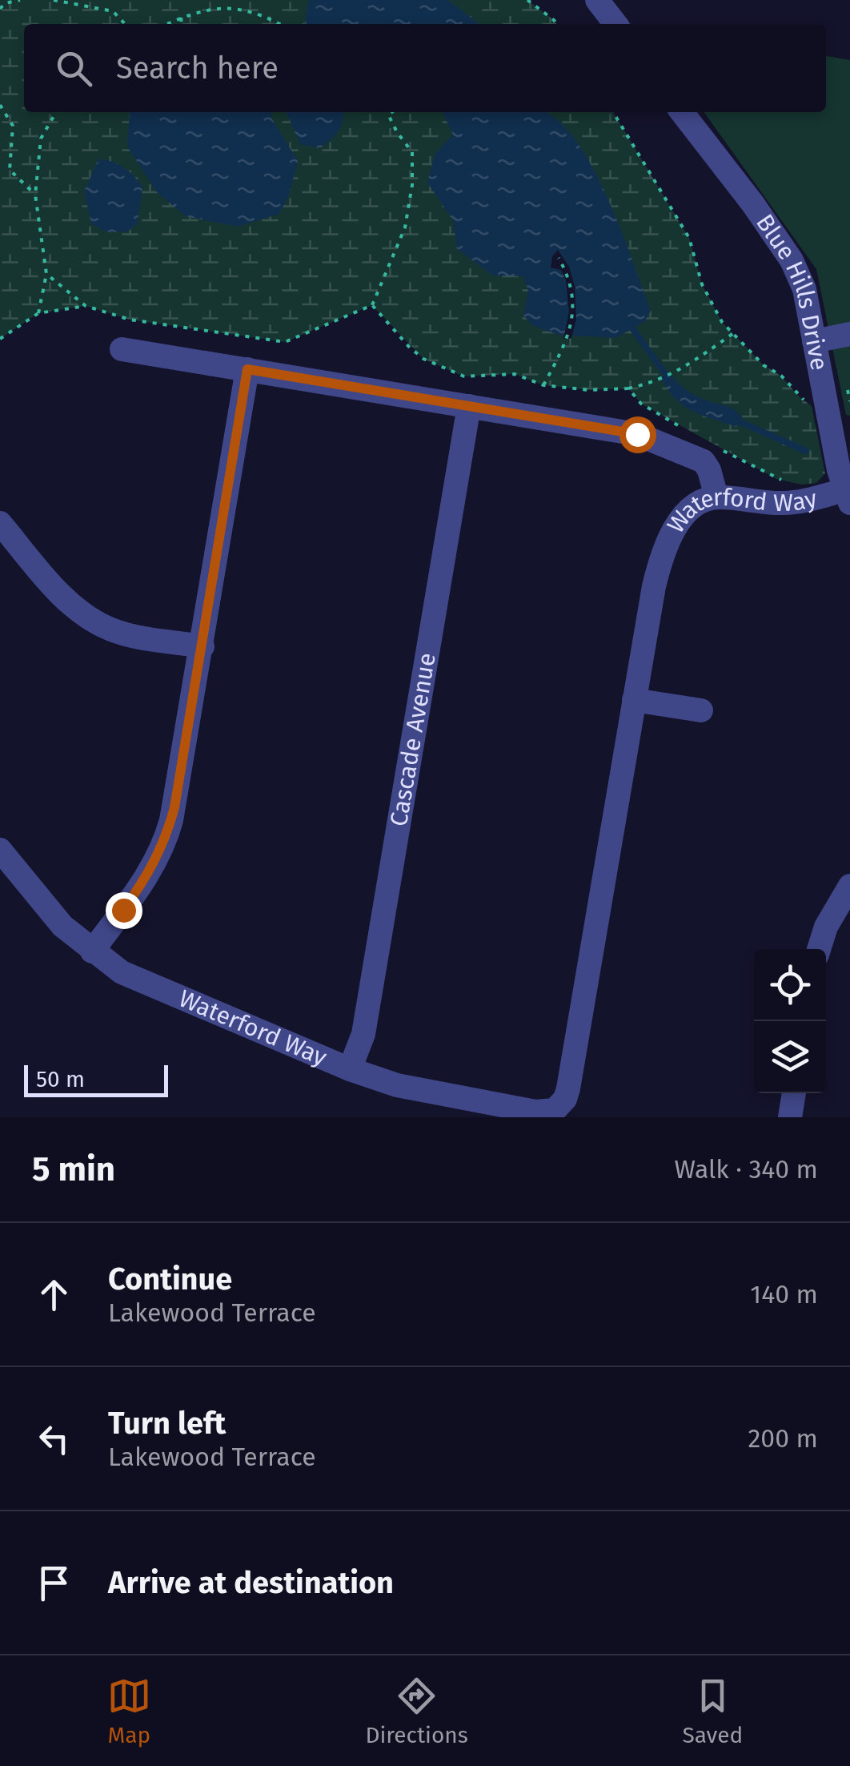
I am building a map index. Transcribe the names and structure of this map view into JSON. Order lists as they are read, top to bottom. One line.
{"streets":{"street":["Blue Hills Drive","Waterford Way","Cascade Avenue"]},"crossings":[["Blue Hills Drive","Waterford Way"],["Waterford Way","Cascade Avenue"]],"scale_bar":"50 m","page":{"search":"Search here","scale":"50 m","heading":["5 min","Walk · 340 m"],"list":[["Continue","Lakewood Terrace","140 m"],["Turn left","Lakewood Terrace","200 m"],"Arrive at destination"],"nav":["Map","Directions","Saved"]}}
